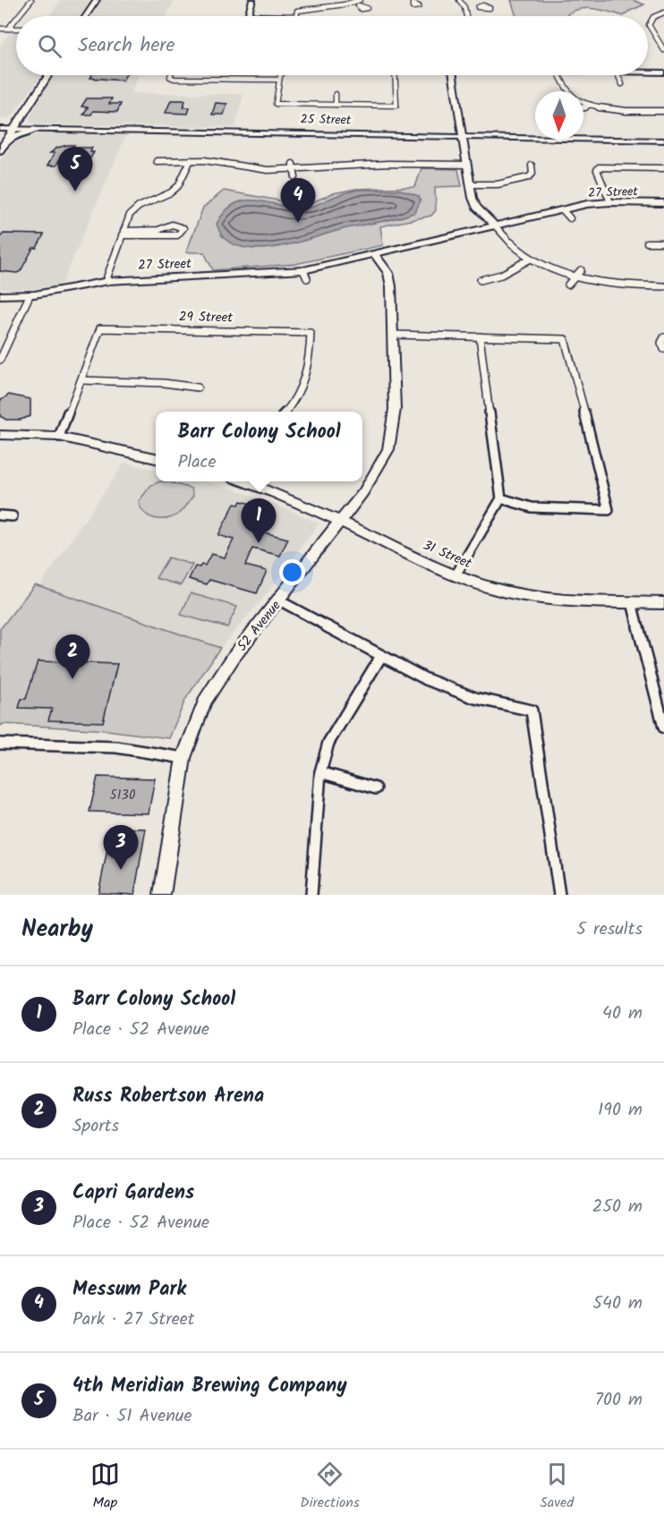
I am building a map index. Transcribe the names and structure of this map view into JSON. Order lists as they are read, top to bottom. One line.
{"streets":{"street":["25 Street","27 Street","29 Street","31 Street","52 Avenue"]},"crossings":[["27 Street","52 Avenue"],["31 Street","52 Avenue"]],"house_numbers":["5130"],"north":"bottom","page":{"search":"Search here","pins":["5","4","1","2","3"],"popup":["Barr Colony School","Place"],"heading":["Nearby","5 results"],"list":[{"mark":"1","name":"Barr Colony School","note":"Place · 52 Avenue","value":"40 m"},{"mark":"2","name":"Russ Robertson Arena","note":"Sports","value":"190 m"},{"mark":"3","name":"Capri Gardens","note":"Place · 52 Avenue","value":"250 m"},{"mark":"4","name":"Messum Park","note":"Park · 27 Street","value":"540 m"},{"mark":"5","name":"4th Meridian Brewing Company","note":"Bar · 51 Avenue","value":"700 m"}],"nav":["Map","Directions","Saved"]}}
